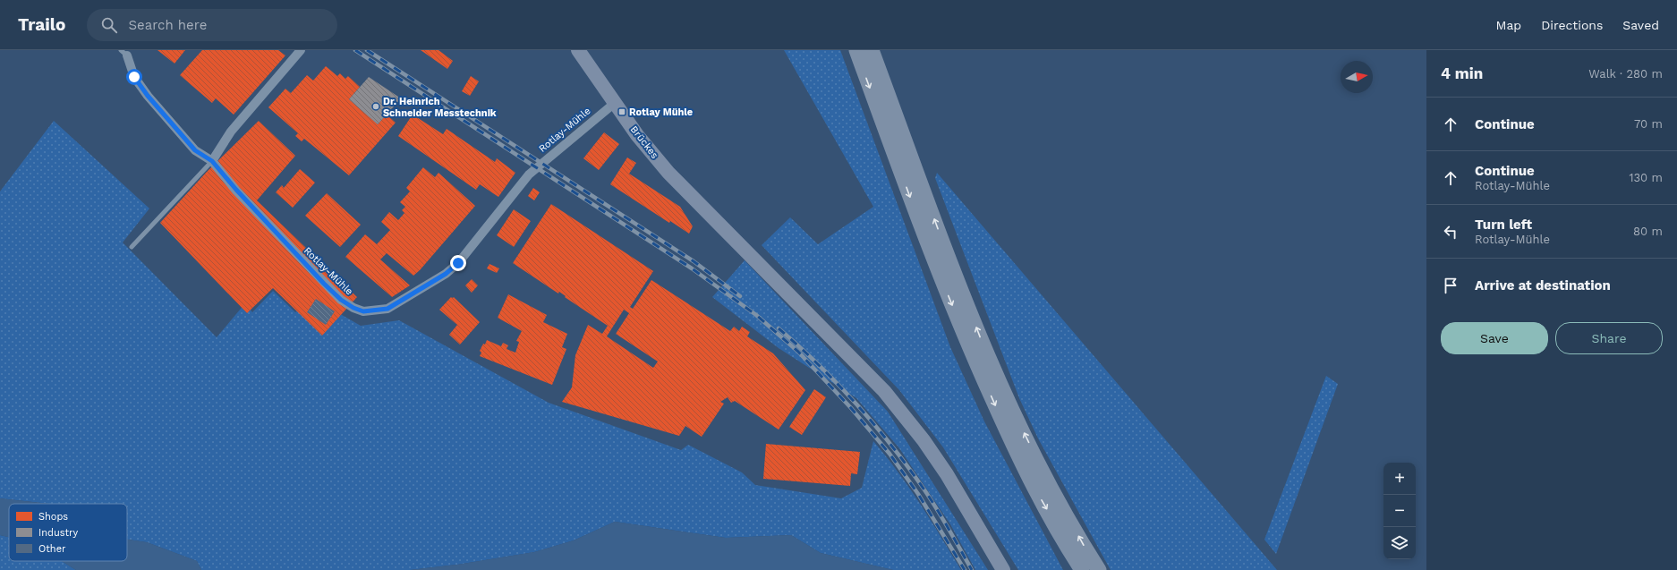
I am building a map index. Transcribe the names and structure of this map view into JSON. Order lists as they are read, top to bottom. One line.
{"streets":{"main road":["Brückes"],"street":["Rotlay-Mühle"]},"crossings":[["Rotlay-Mühle","Brückes"]],"places":{"other":["Dr. Heinrich Schneider Messtechnik"],"transit":["Rotlay Mühle"]},"legend":["Shops","Industry","Other"],"north":"right","page":{"header":"Trailo","search":"Search here","nav":["Map","Directions","Saved"],"heading":["4 min","Walk · 280 m"],"list":[["Continue","70 m"],["Continue","Rotlay-Mühle","130 m"],["Turn left","Rotlay-Mühle","80 m"],"Arrive at destination"],"buttons":["Save","Share"],"map_buttons":["+","−"]}}
